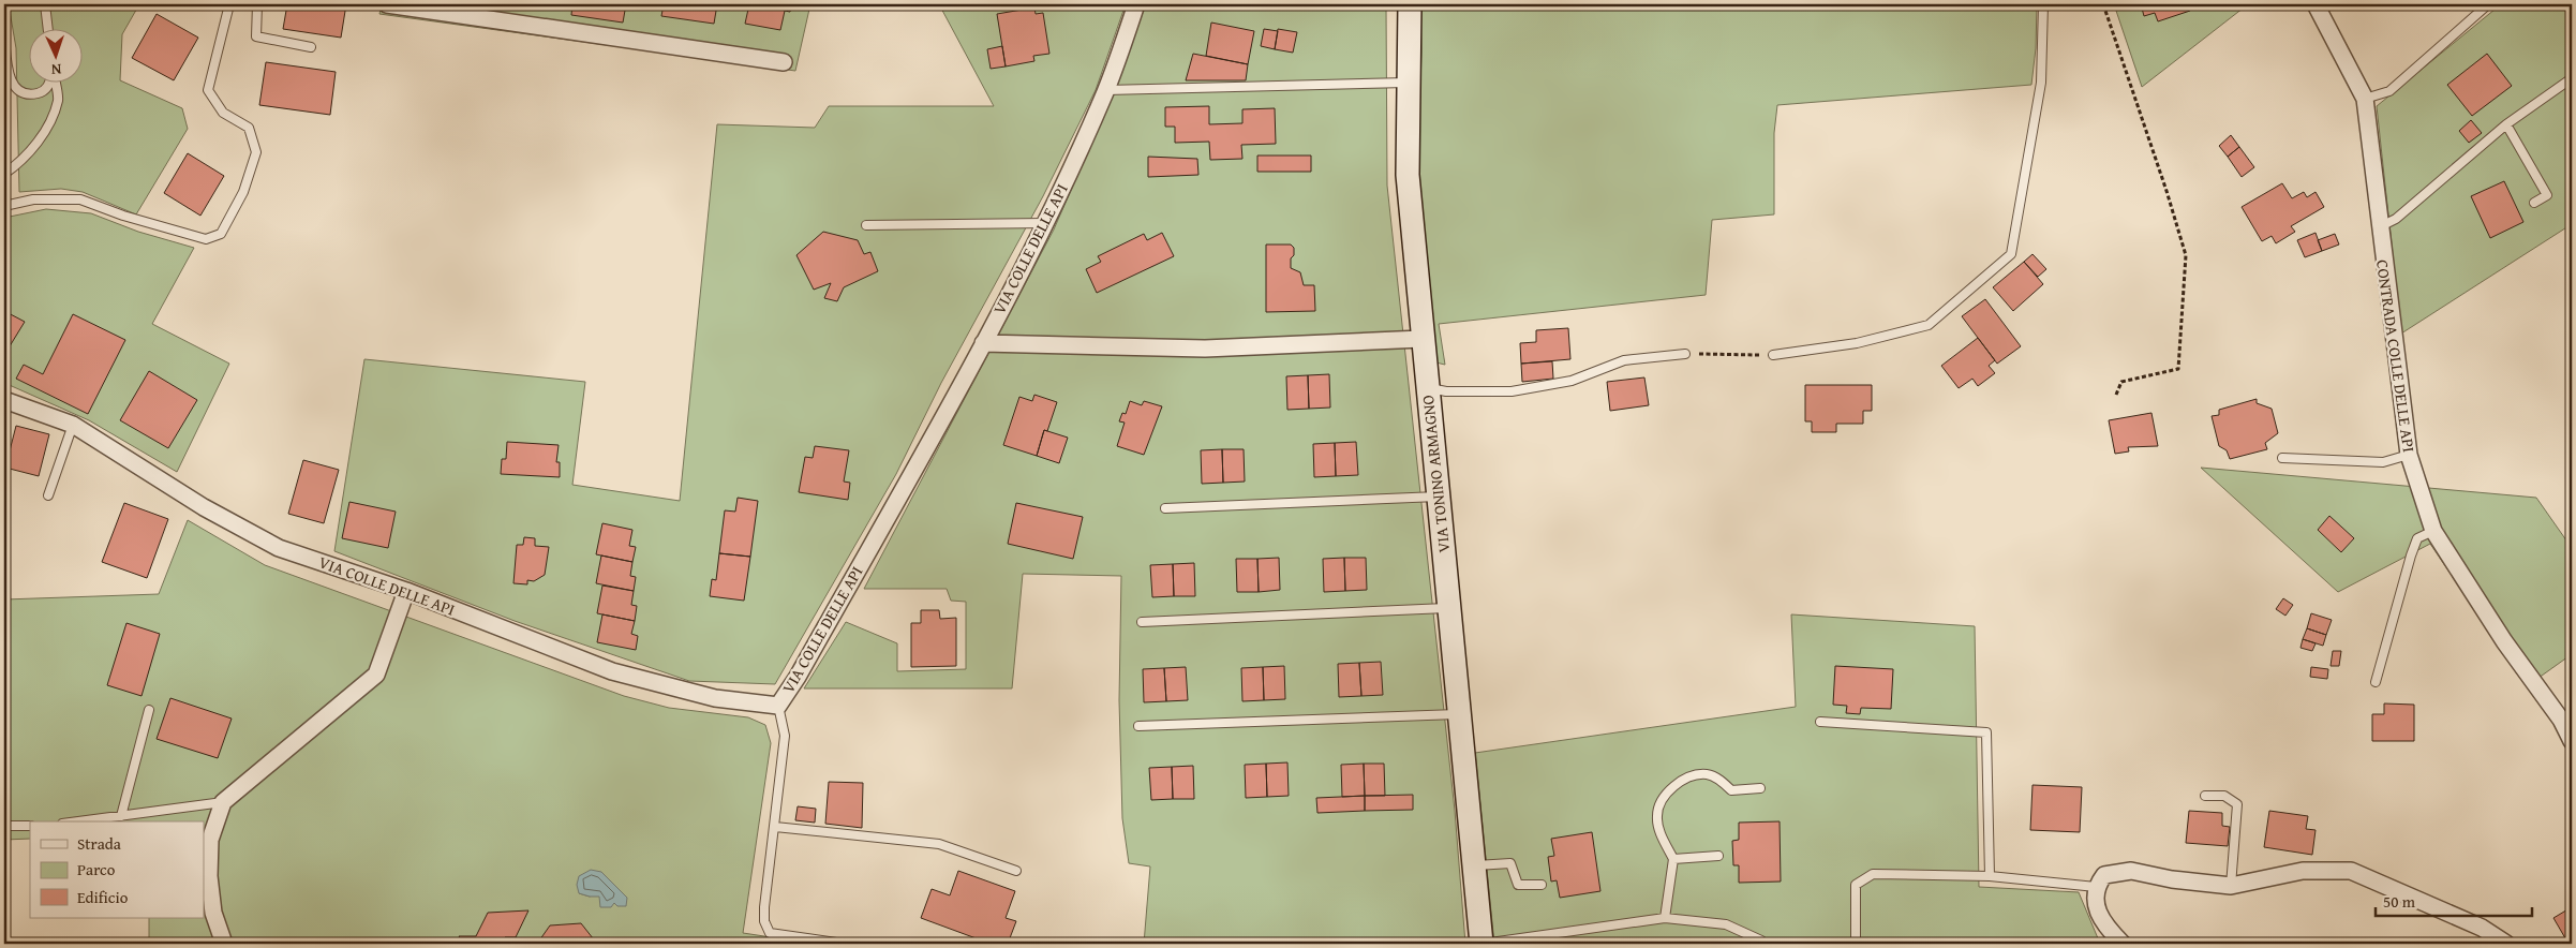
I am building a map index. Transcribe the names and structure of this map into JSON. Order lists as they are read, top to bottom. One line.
{"streets":{"street":["VIA COLLE DELLE API","CONTRADA COLLE DELLE API","VIA TONINO ARMAGNO"]},"legend":["Strada","Parco","Edificio"],"scale_bar":"50 m","north":"bottom"}
